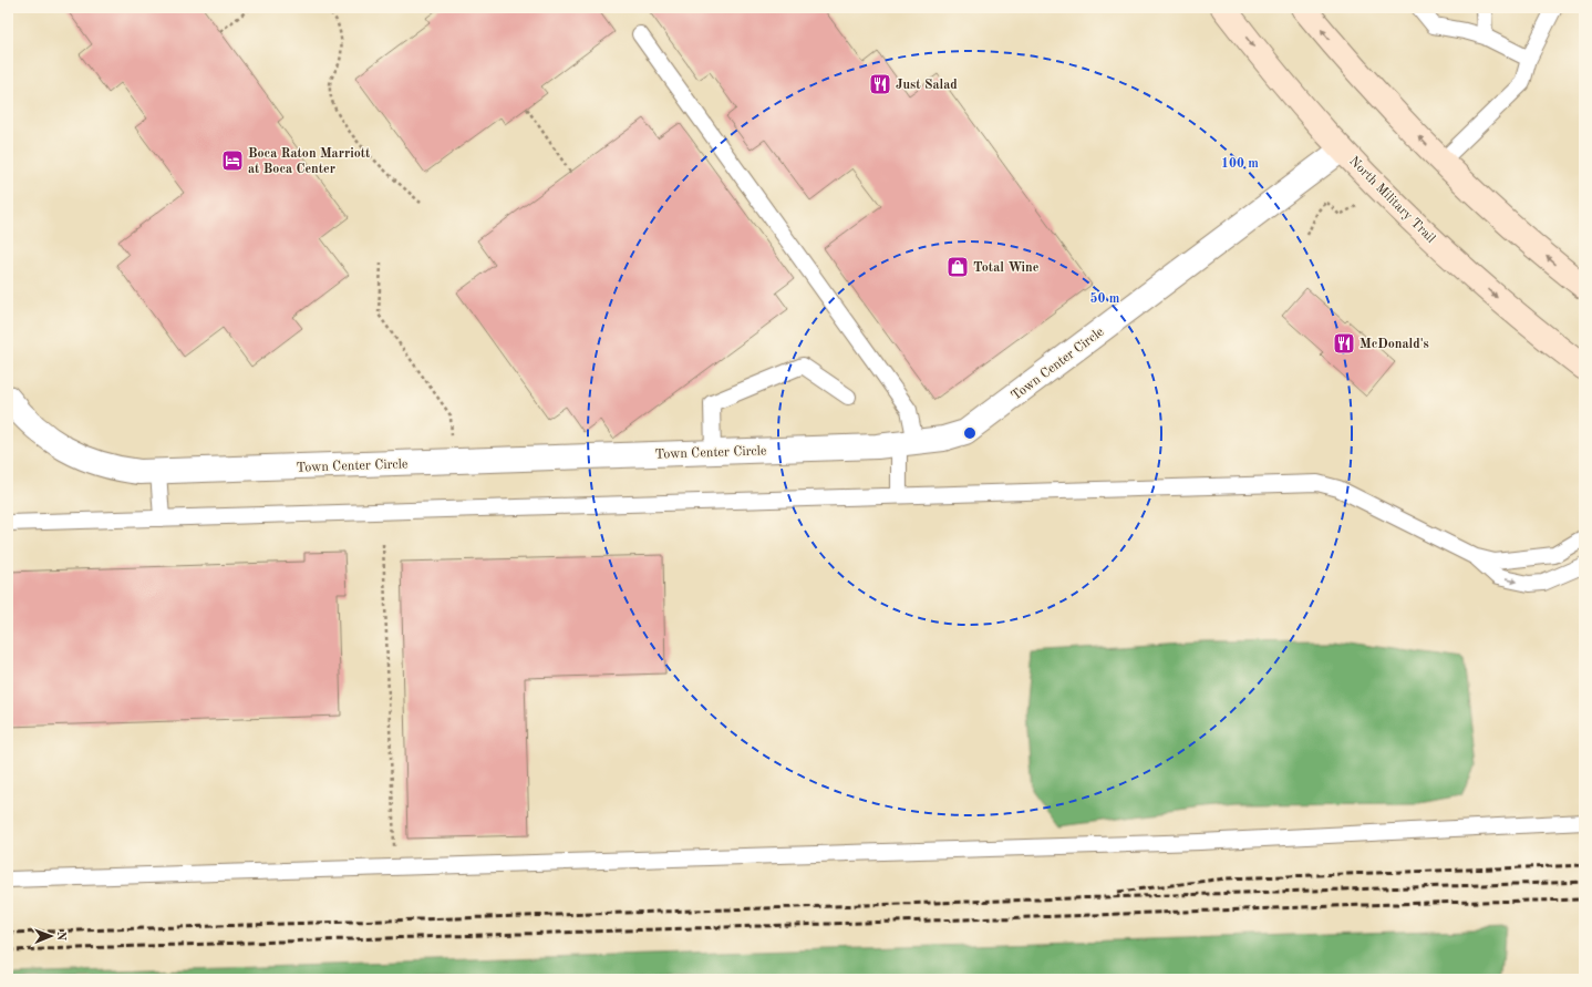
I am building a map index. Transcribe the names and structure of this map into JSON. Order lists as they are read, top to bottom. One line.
{"streets":{"main road":["North Military Trail"],"street":["Town Center Circle"]},"crossings":[["North Military Trail","Town Center Circle"]],"places":{"restaurant":["Just Salad","McDonald's"],"hotel":["Boca Raton Marriott at Boca Center"],"shop":["Total Wine"]},"north":"right","rings":["100 m","50 m"]}
